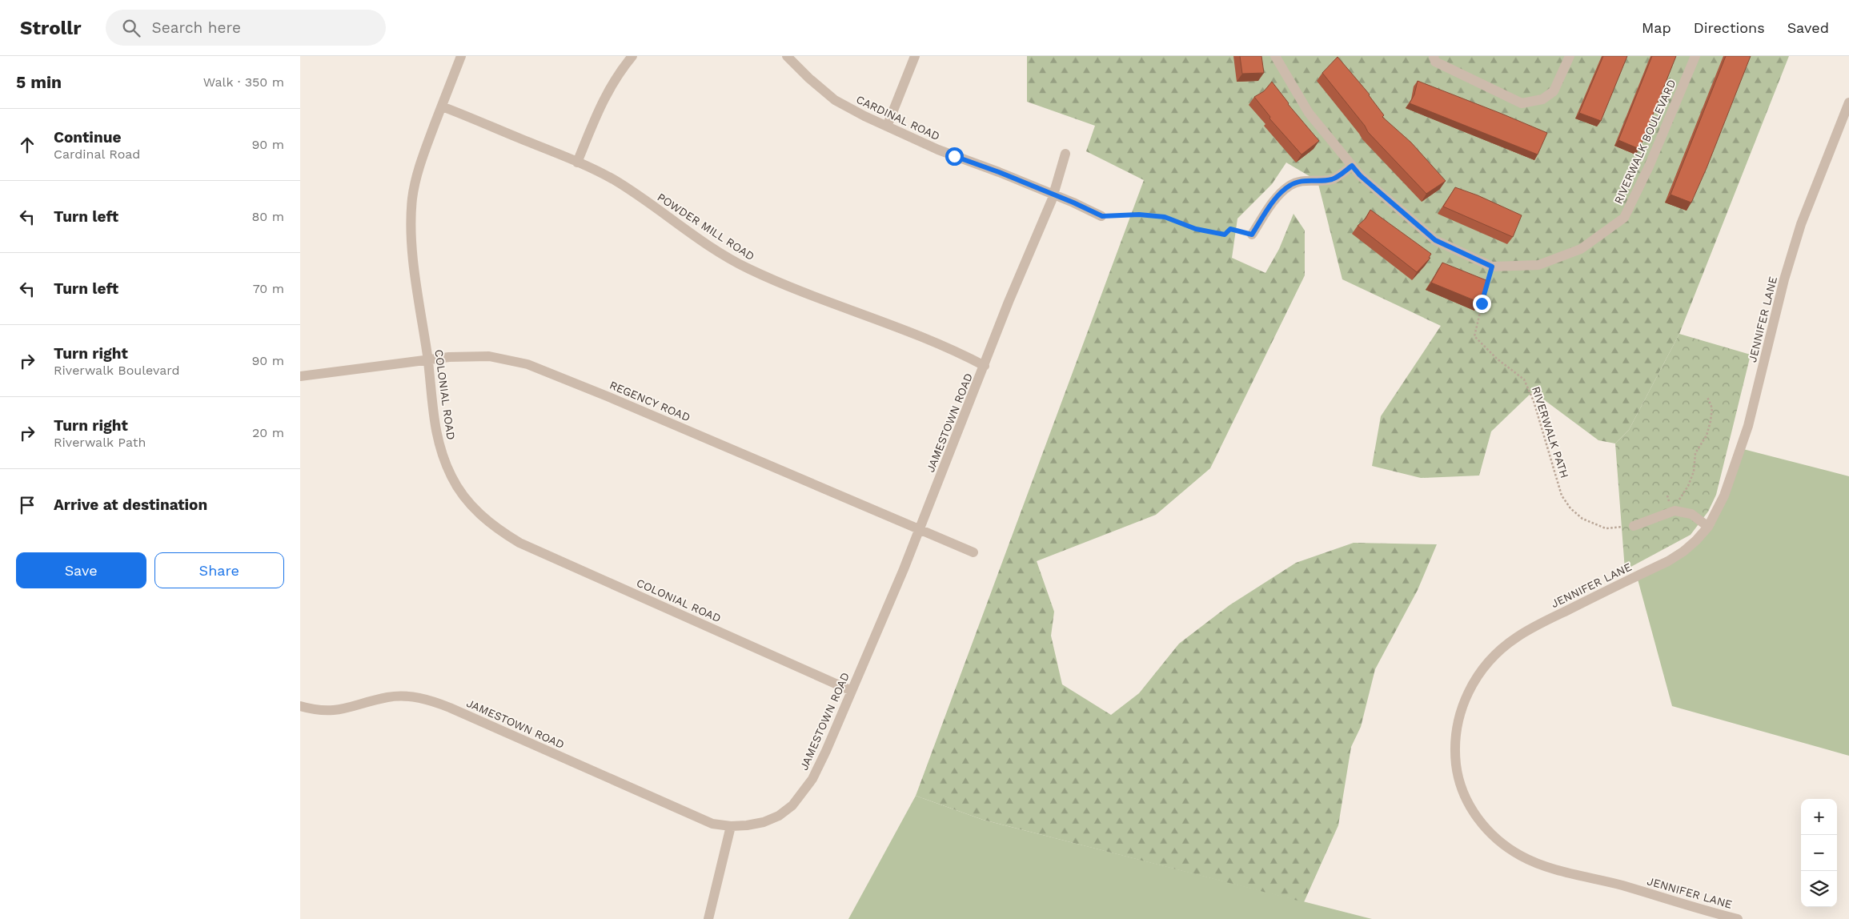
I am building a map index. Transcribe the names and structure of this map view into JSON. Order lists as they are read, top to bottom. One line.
{"streets":{"street":["CARDINAL ROAD","RIVERWALK BOULEVARD","POWDER MILL ROAD","JENNIFER LANE","COLONIAL ROAD","REGENCY ROAD","JAMESTOWN ROAD"],"path":["RIVERWALK PATH"]},"crossings":[["CARDINAL ROAD","JAMESTOWN ROAD"],["RIVERWALK BOULEVARD","RIVERWALK PATH"],["POWDER MILL ROAD","COLONIAL ROAD"],["POWDER MILL ROAD","JAMESTOWN ROAD"],["COLONIAL ROAD","REGENCY ROAD"],["COLONIAL ROAD","JAMESTOWN ROAD"],["REGENCY ROAD","JAMESTOWN ROAD"]],"page":{"header":"Strollr","search":"Search here","nav":["Map","Directions","Saved"],"heading":["5 min","Walk · 350 m"],"list":[["Continue","Cardinal Road","90 m"],["Turn left","80 m"],["Turn left","70 m"],["Turn right","Riverwalk Boulevard","90 m"],["Turn right","Riverwalk Path","20 m"],"Arrive at destination"],"buttons":["Save","Share"],"map_buttons":["+","−"]}}
